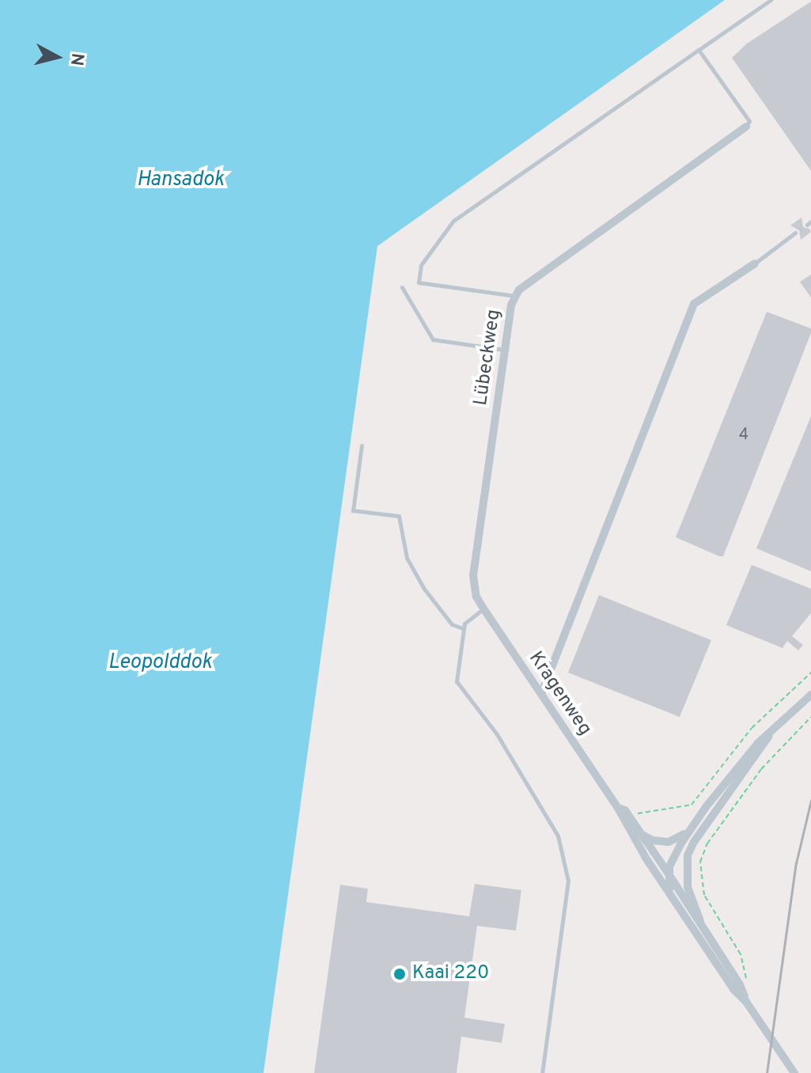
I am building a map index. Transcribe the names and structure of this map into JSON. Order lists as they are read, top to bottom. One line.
{"streets":{"street":["Lübeckweg","Kragenweg"]},"crossings":[["Lübeckweg","Kragenweg"]],"water":["Hansadok","Leopolddok"],"places":["Kaai 220"],"house_numbers":["4"],"north":"right"}
